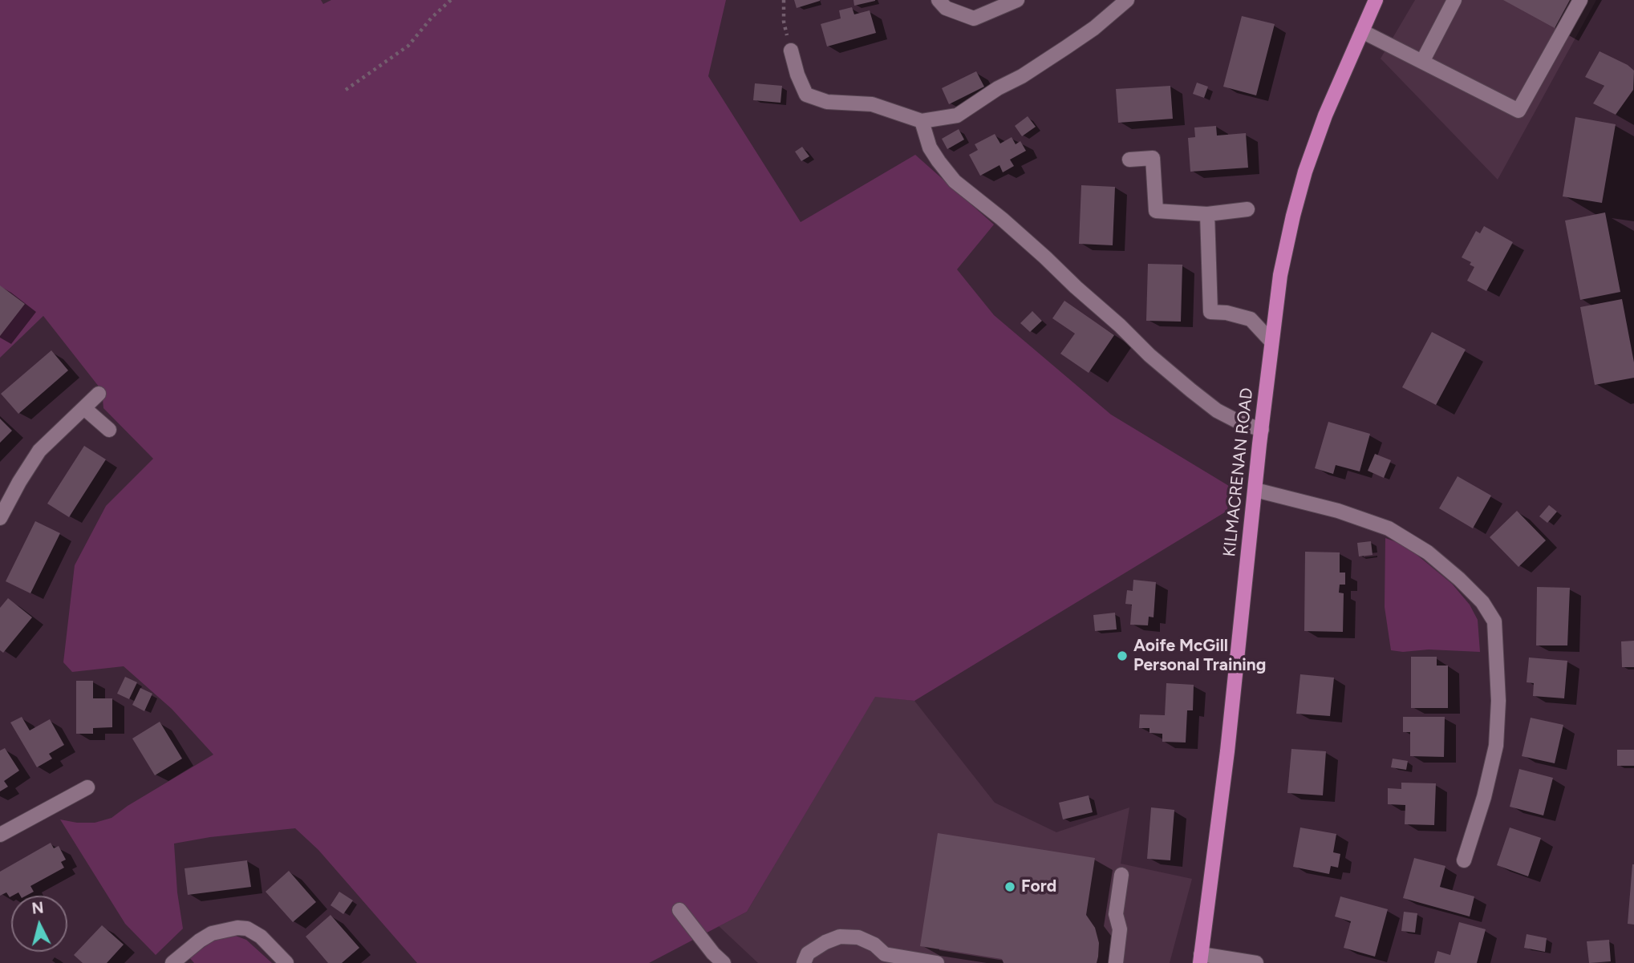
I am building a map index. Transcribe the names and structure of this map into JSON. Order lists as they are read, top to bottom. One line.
{"streets":{"main road":["KILMACRENAN ROAD"]},"places":["Aoife McGill Personal Training","Ford"],"north":"top"}
